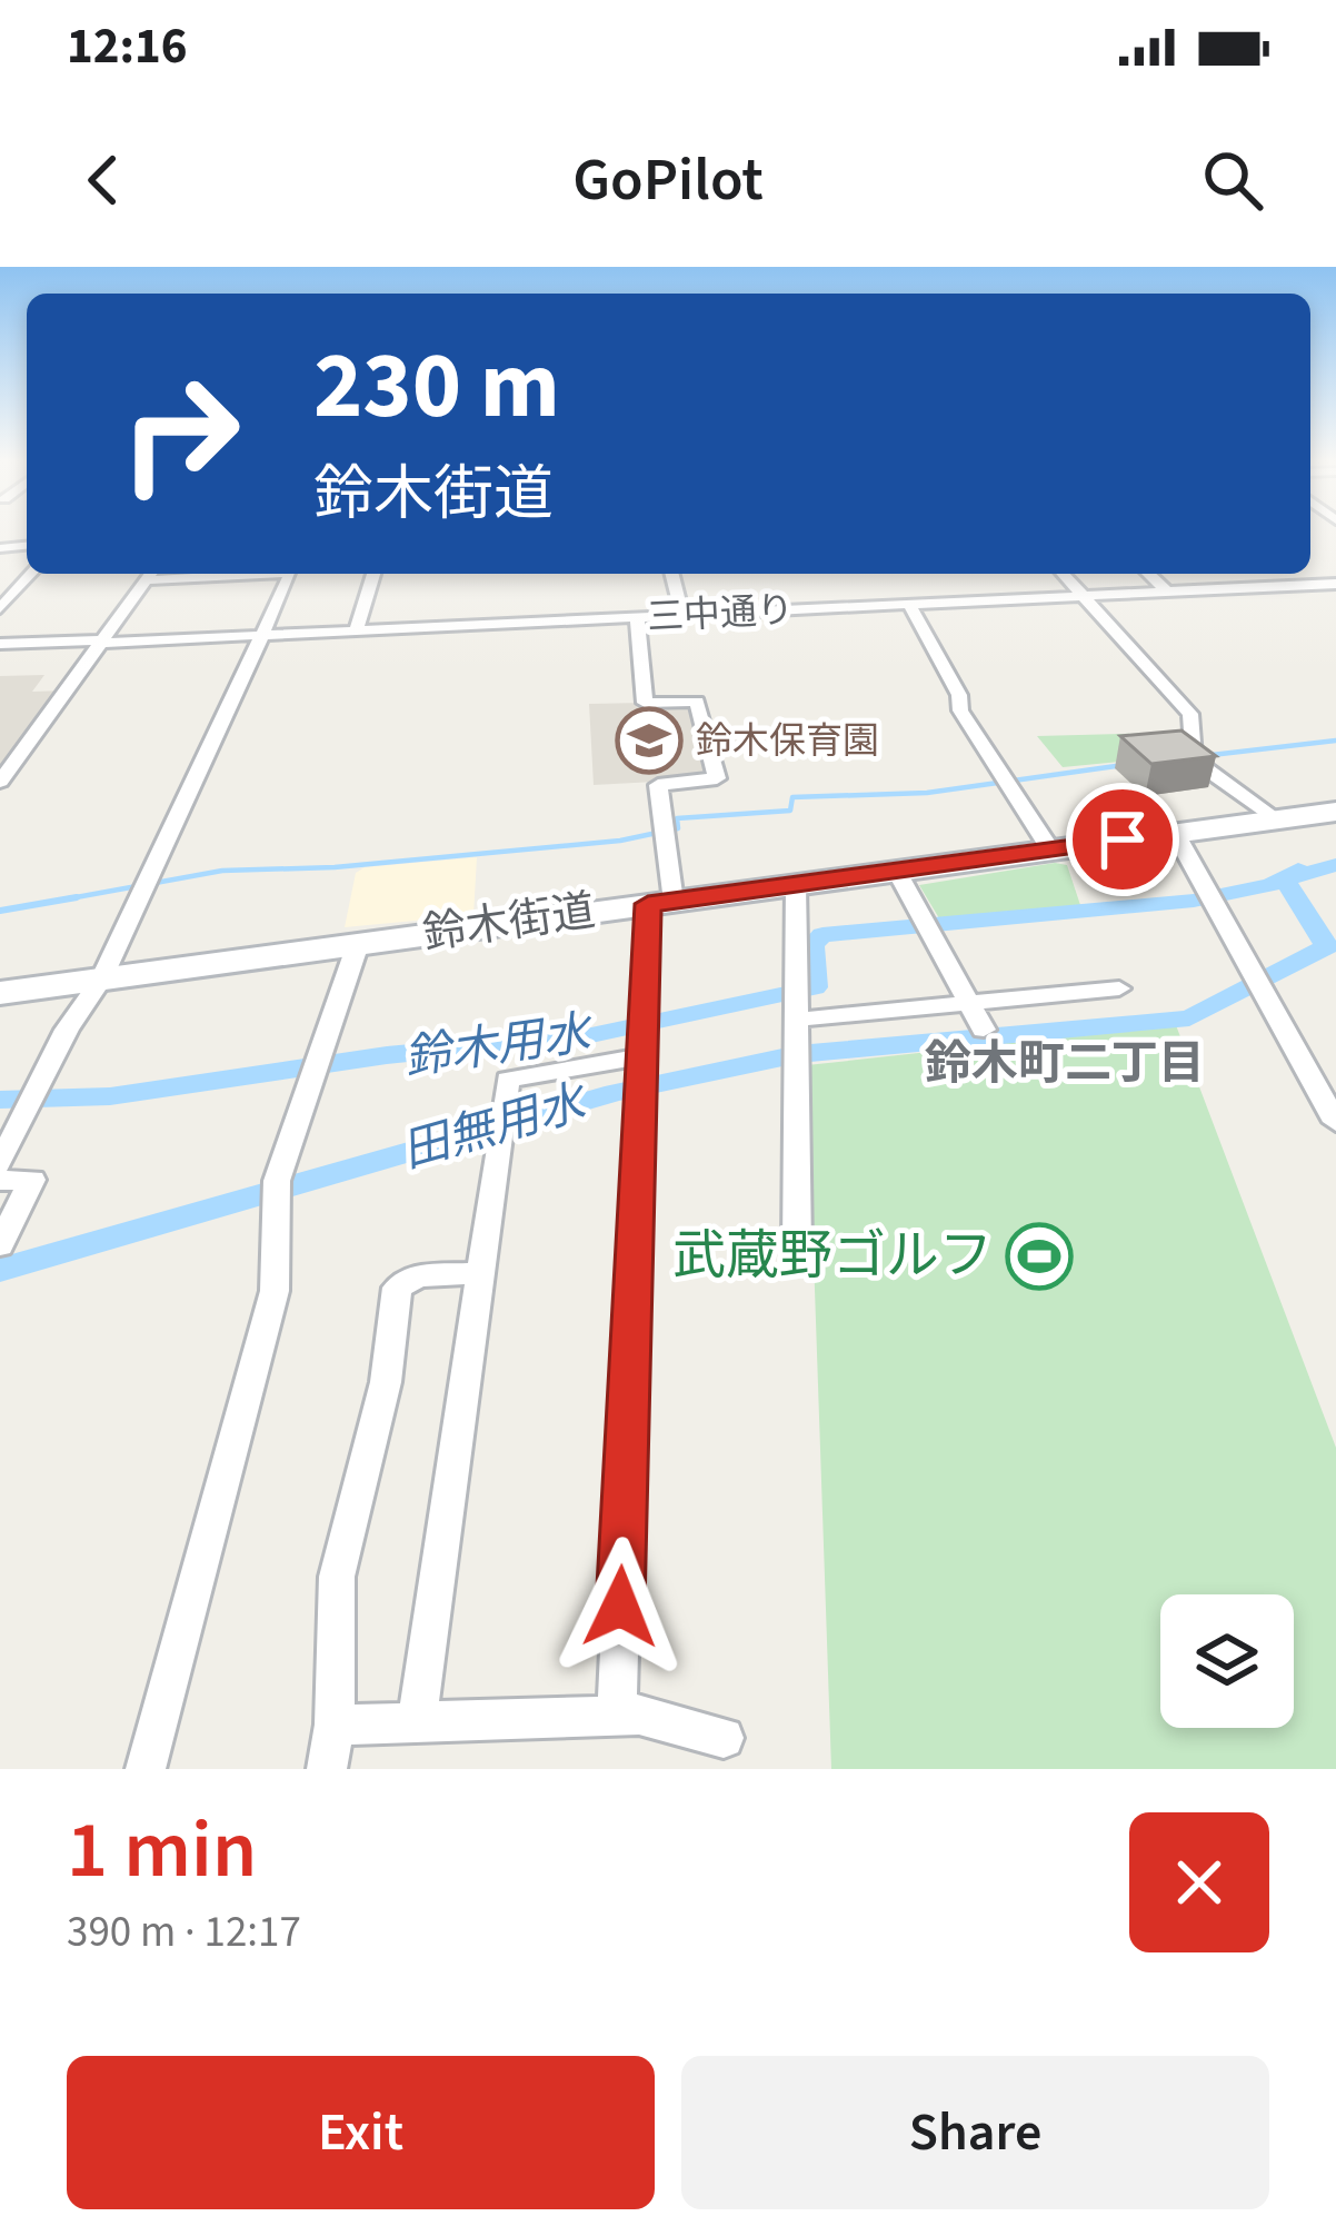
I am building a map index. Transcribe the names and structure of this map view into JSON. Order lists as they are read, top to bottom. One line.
{"streets":{"main road":["鈴木街道"],"street":["三中通り"]},"districts":["鈴木町二丁目"],"water":["鈴木用水","田無用水"],"places":{"school or university":["鈴木保育園"],"sports":["武蔵野ゴルフ"]},"page":{"status":"12:16","header":"GoPilot","turn":["230 m","鈴木街道"],"heading":["1 min","390 m · 12:17"],"buttons":["Exit","Share"]}}
